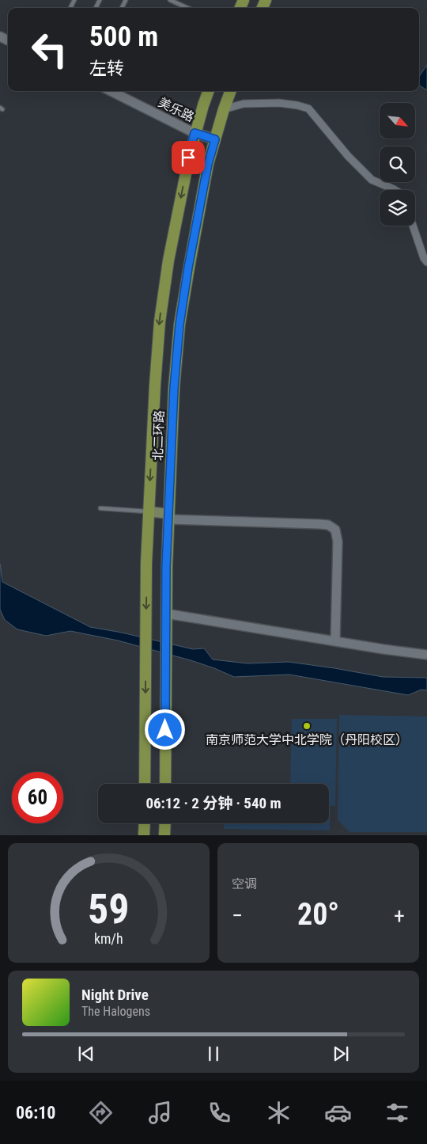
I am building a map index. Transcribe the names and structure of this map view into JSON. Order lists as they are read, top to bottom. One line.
{"streets":{"main road":["北二环路"],"street":["美乐路"]},"crossings":[["美乐路","北二环路"]],"places":["南京师范大学中北学院（丹阳校区）"],"north":"bottom right","page":{"turn":["500 m","左转"],"limit":"60","trip":"06:12 · 2 分钟 · 540 m","tile":"空调","heat":["−","20°","+"],"song":["Night Drive","The Halogens"],"tabs":"06:10","gauge":["59","km/h"]}}
